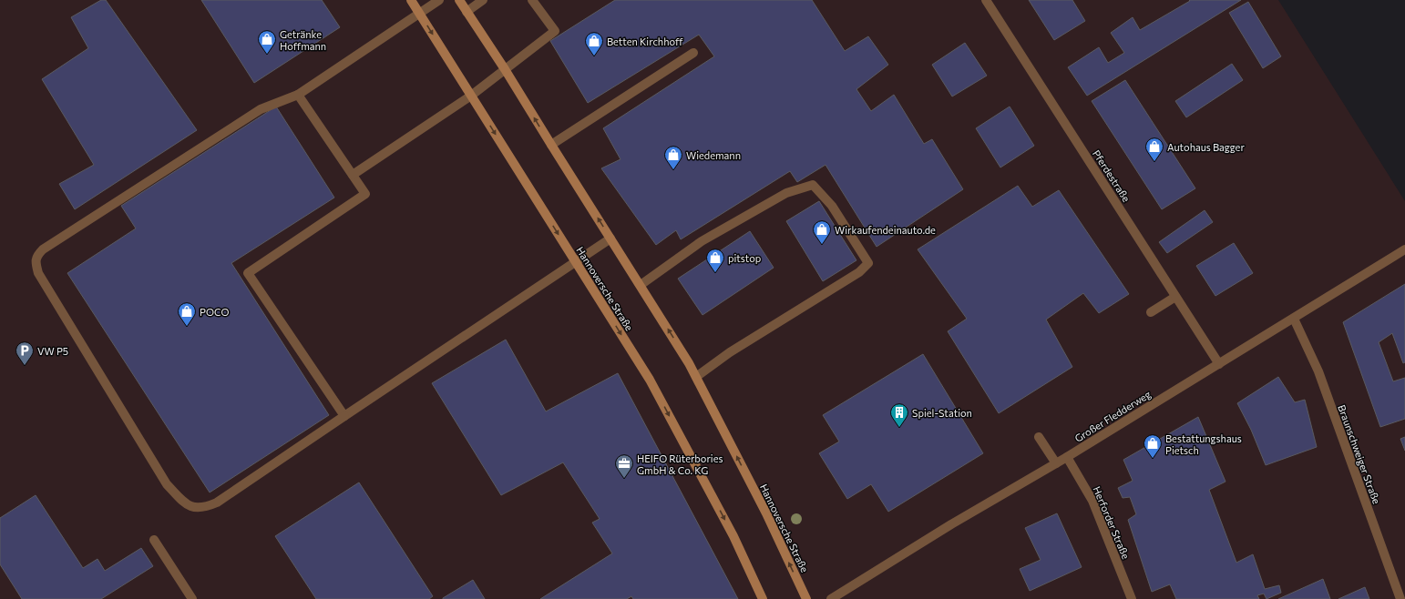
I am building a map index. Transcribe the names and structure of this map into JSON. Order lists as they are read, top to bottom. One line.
{"streets":{"main road":["Hannoversche Straße"],"street":["Pferdestraße","Großer Fledderweg","Braunschweiger Straße","Herforder Straße"]},"crossings":[["Pferdestraße","Großer Fledderweg"],["Großer Fledderweg","Braunschweiger Straße"],["Großer Fledderweg","Herforder Straße"]],"places":{"shop":["Getränke Hoffmann","Betten Kirchhoff","Autohaus Bagger","Wiedemann","Wirkaufendeinauto.de","pitstop","POCO","Bestattungshaus Pietsch"],"parking":["VW P5"],"building":["Spiel-Station"],"office":["HEIFO Rüterbories GmbH & Co. KG"]}}
